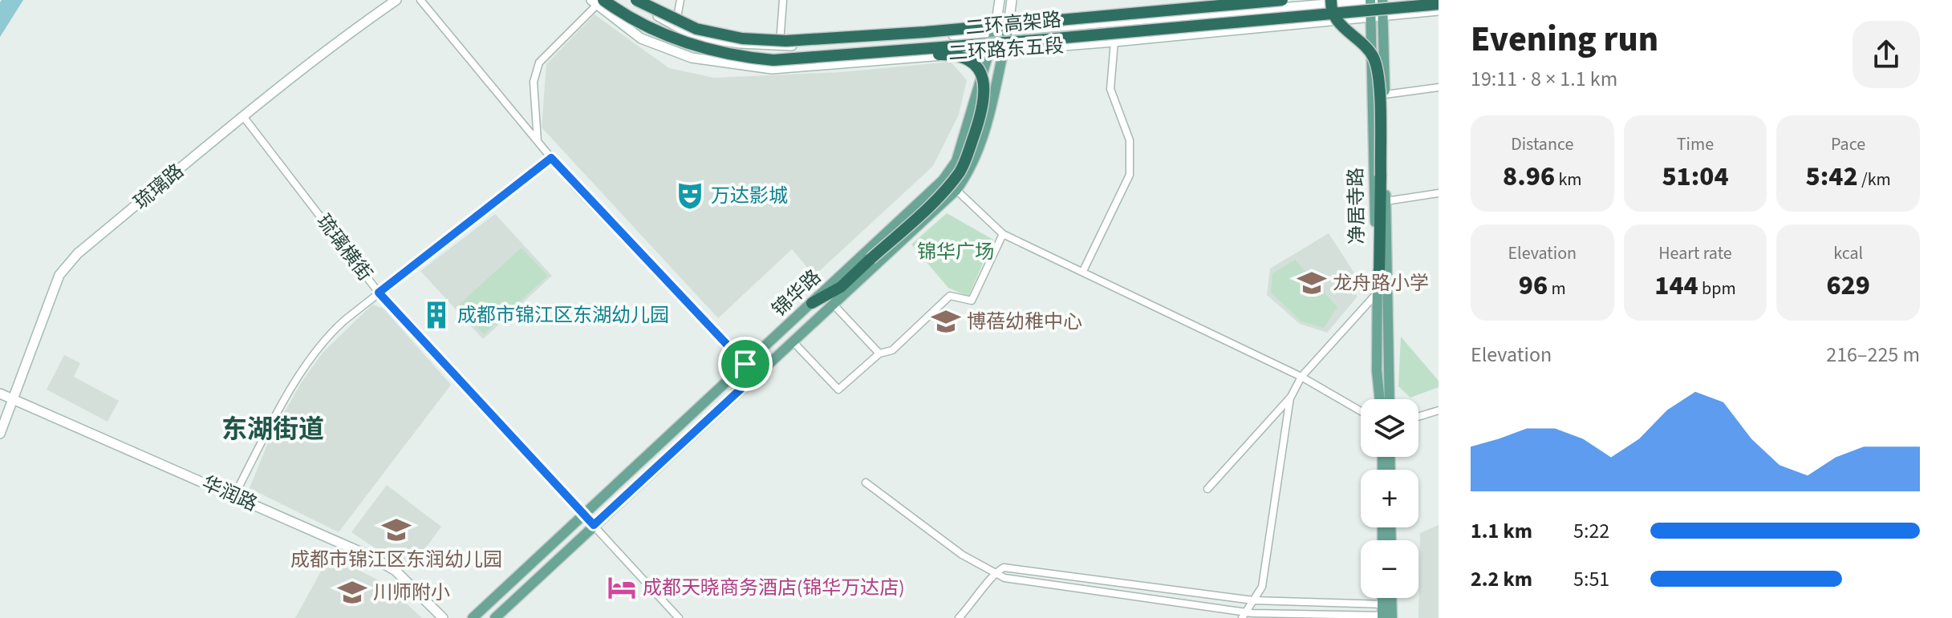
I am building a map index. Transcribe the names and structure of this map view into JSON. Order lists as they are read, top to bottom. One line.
{"streets":{"highway":["二环高架路"],"main road":["二环路东五段","琉璃路","净居寺路","锦华路","华润路"],"street":["琉璃横街"]},"crossings":[["二环高架路","二环路东五段"],["二环路东五段","净居寺路"],["二环路东五段","锦华路"],["琉璃路","琉璃横街"],["琉璃路","华润路"],["琉璃横街","锦华路"]],"districts":["东湖街道"],"parks":["锦华广场"],"places":{"theatre":["万达影城"],"school or university":["龙舟路小学","博蓓幼稚中心","成都市锦江区东润幼儿园","川师附小"],"building":["成都市锦江区东湖幼儿园"],"hotel":["成都天晓商务酒店(锦华万达店)"]},"page":{"heading":["Evening run","19:11 · 8 × 1.1 km"],"stats":[["Distance","8.96 km"],["Time","51:04"],["Pace","5:42 /km"],["Elevation","96 m"],["Heart rate","144 bpm"],["kcal","629"]],"chart":["Elevation","216–225 m"],"map_buttons":["+","−"],"list":[{"name":"1.1 km","note":"5:22"},{"name":"2.2 km","note":"5:51"}]}}
